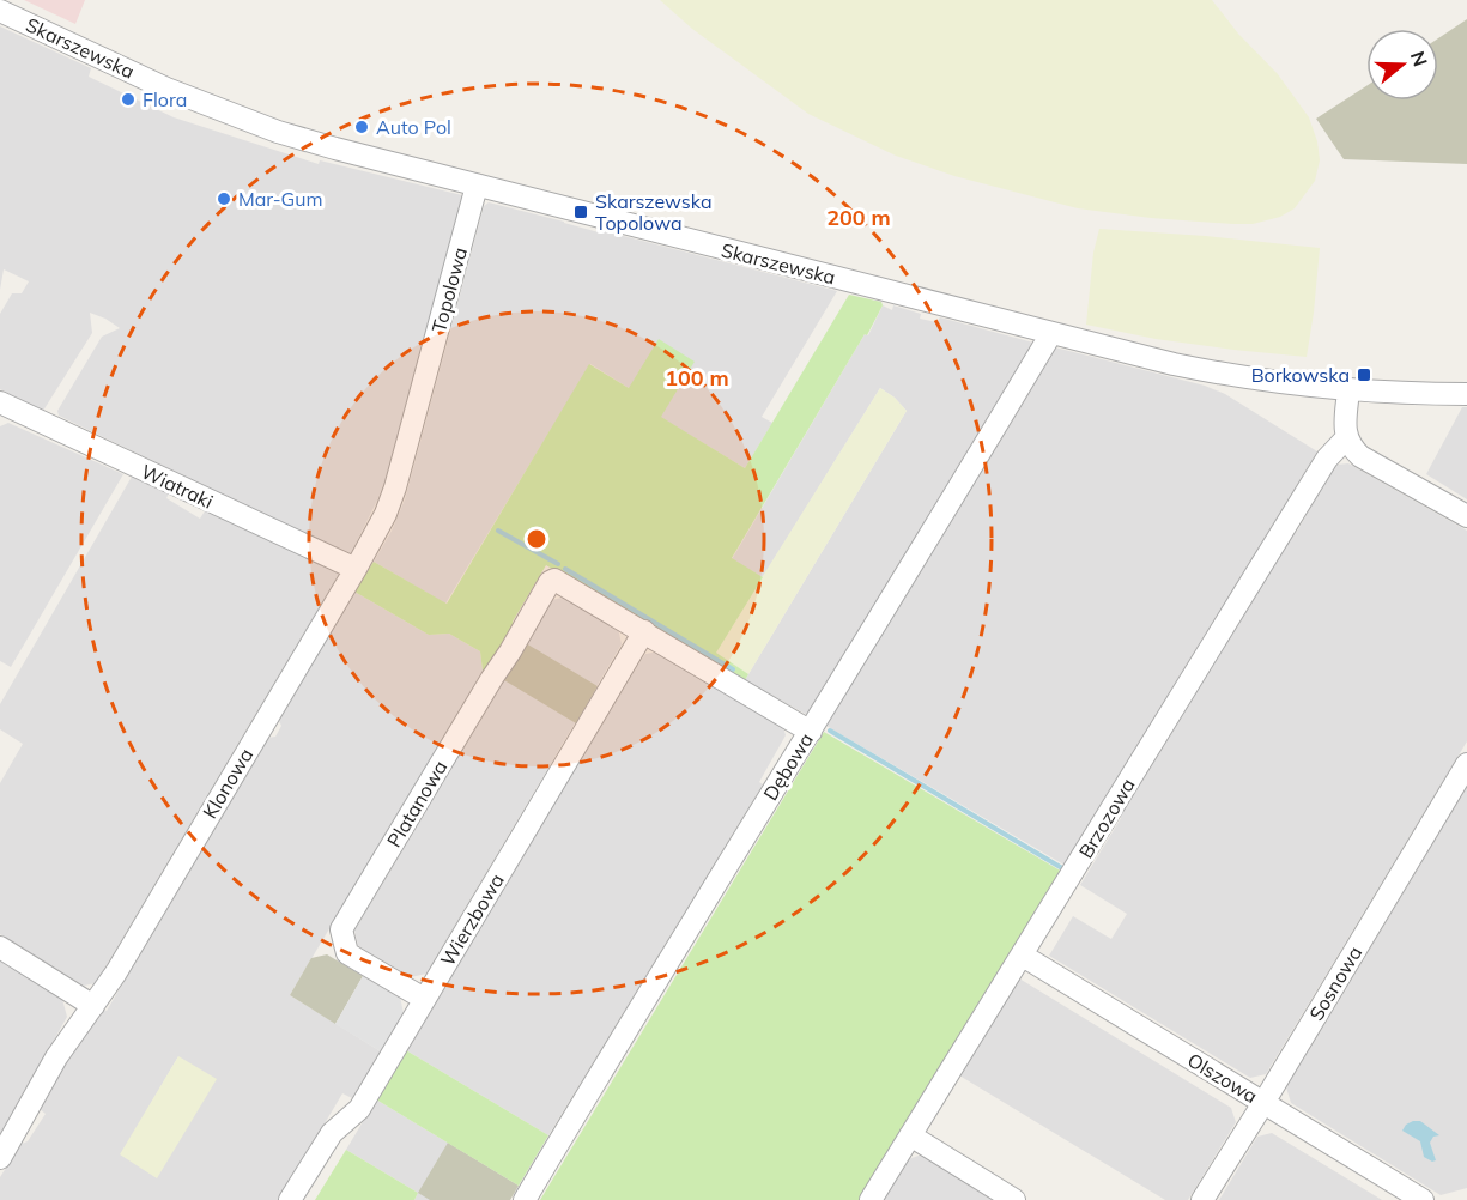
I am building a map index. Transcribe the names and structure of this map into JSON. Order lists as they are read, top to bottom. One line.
{"streets":{"street":["Skarszewska","Topolowa","Wiatraki","Dębowa","Klonowa","Platanowa","Brzozowa","Wierzbowa","Sosnowa","Olszowa"]},"crossings":[["Skarszewska","Topolowa"],["Skarszewska","Dębowa"],["Topolowa","Klonowa"],["Wiatraki","Klonowa"],["Platanowa","Wierzbowa"],["Brzozowa","Olszowa"],["Sosnowa","Olszowa"]],"places":{"other":["Flora","Auto Pol","Mar-Gum"],"transit":["Skarszewska Topolowa","Borkowska"]},"north":"right","rings":["200 m","100 m"]}
